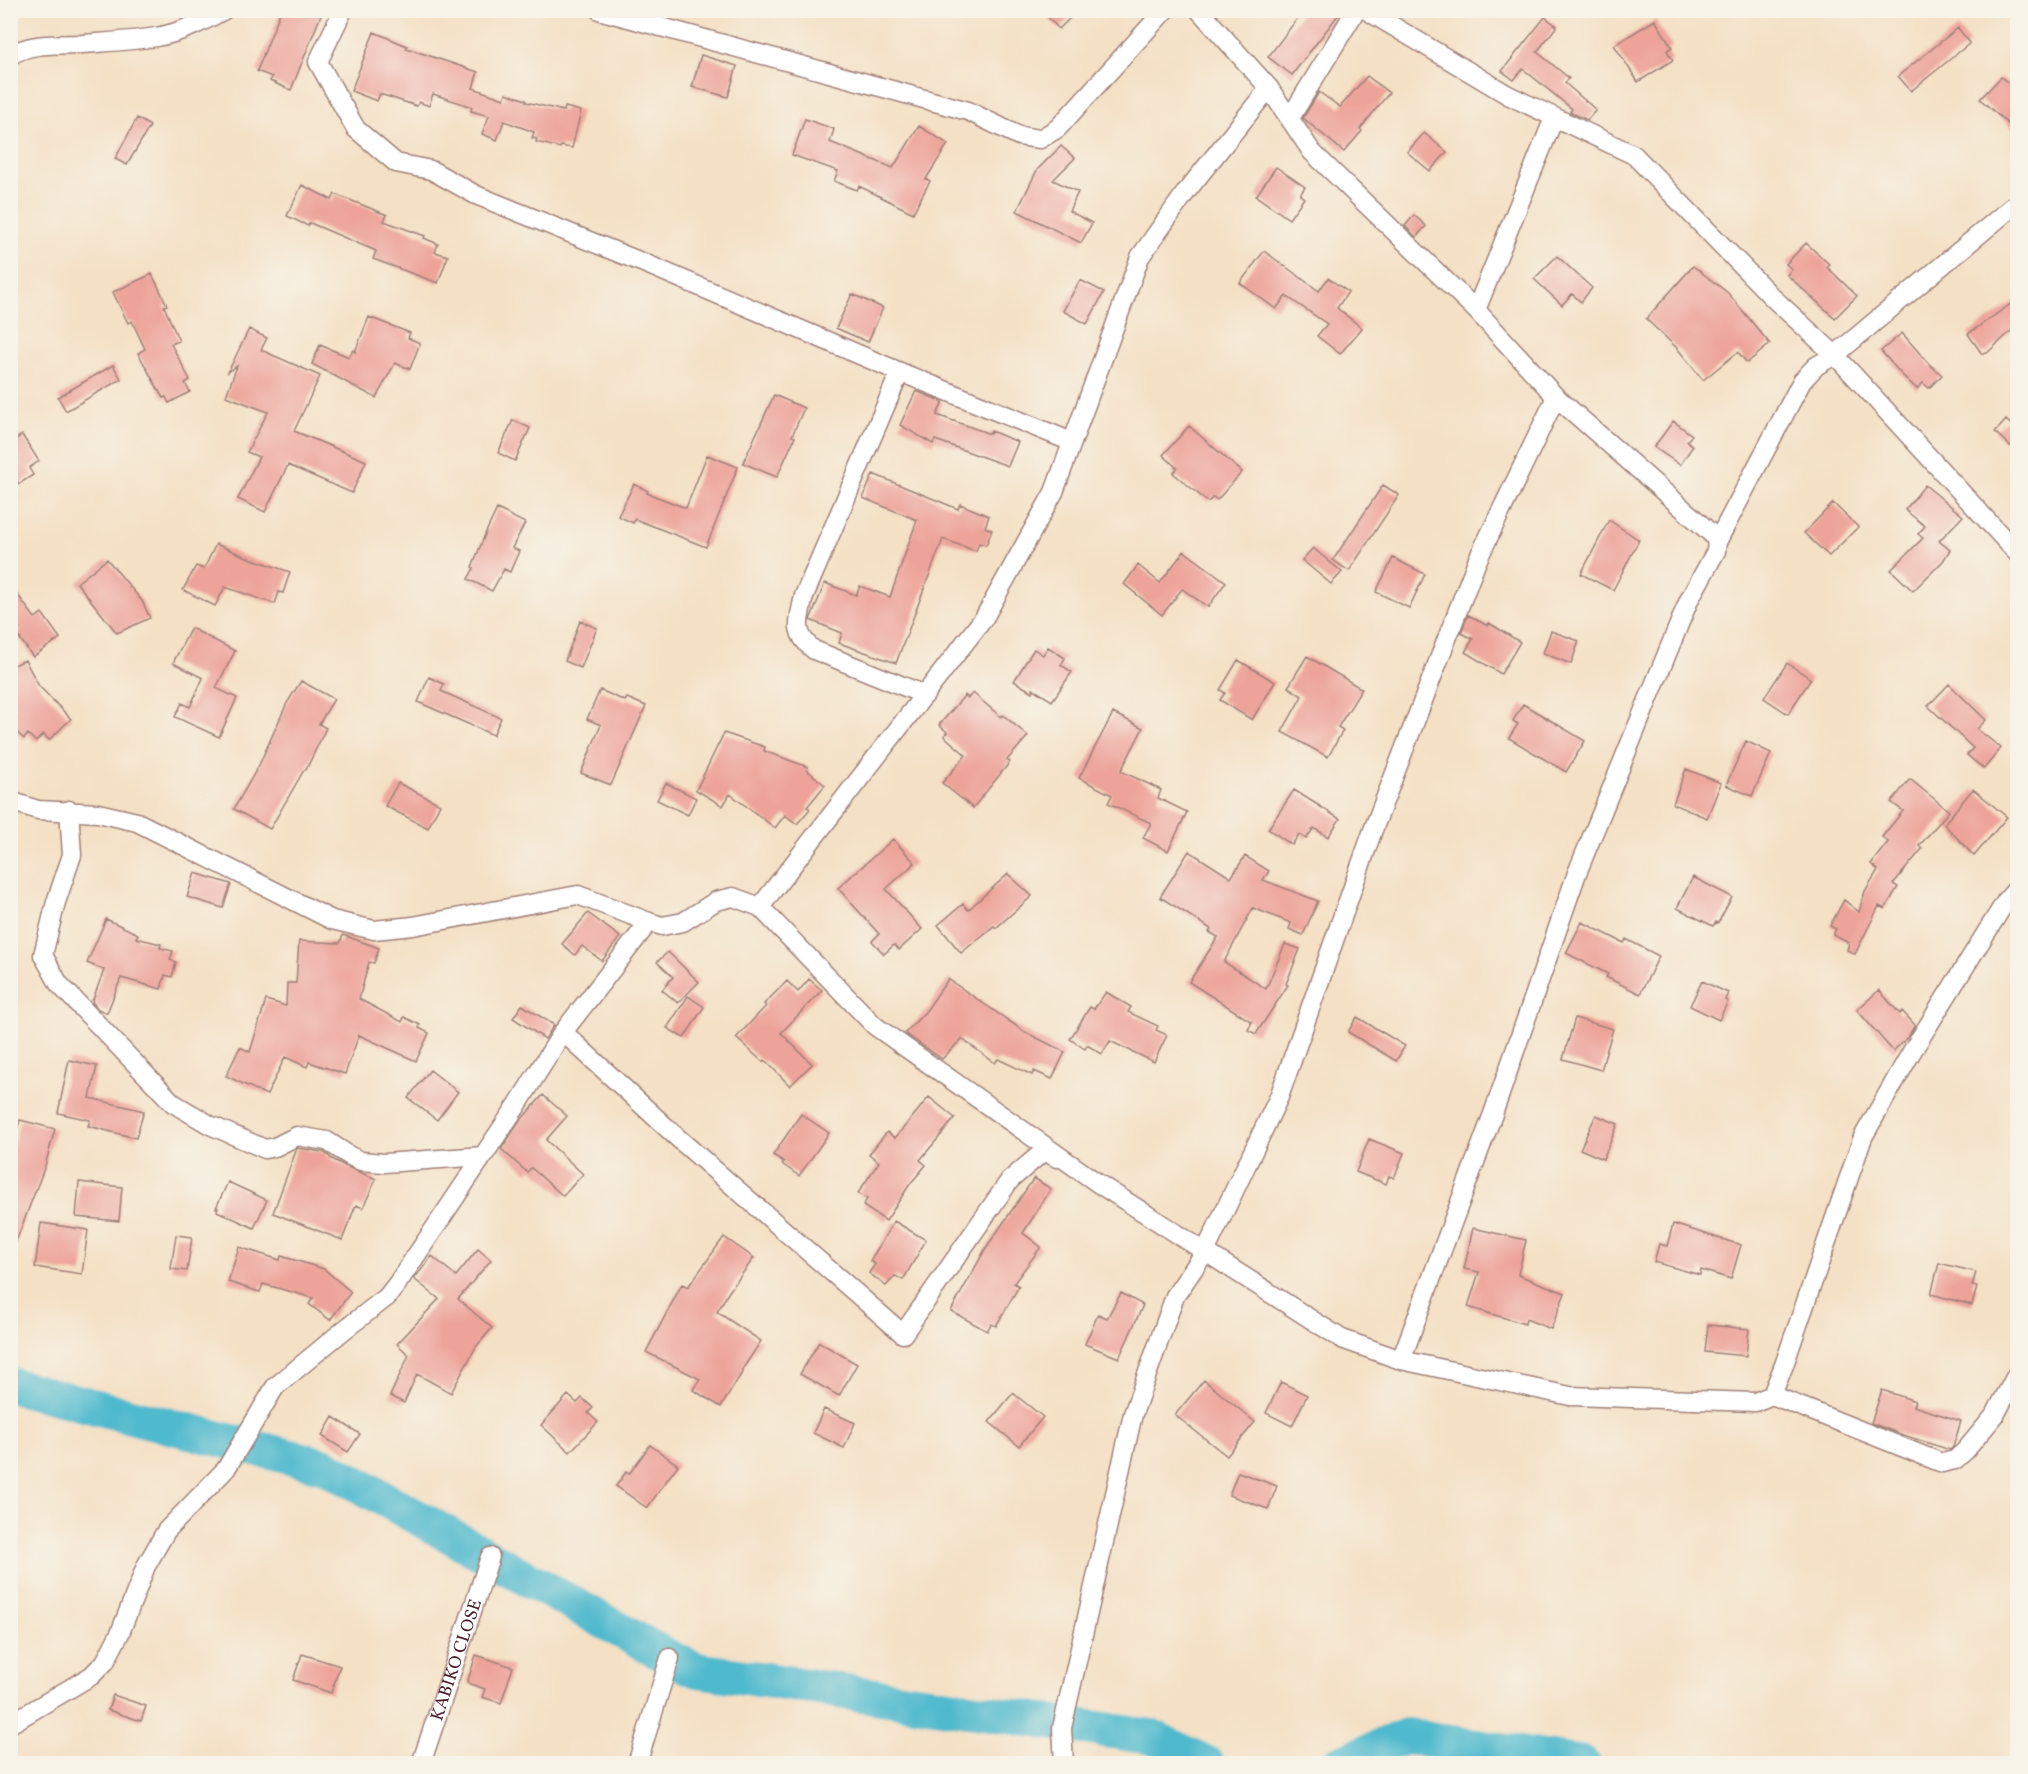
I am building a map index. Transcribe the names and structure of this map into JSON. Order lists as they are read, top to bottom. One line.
{"streets":{"street":["KABIKO CLOSE"]}}
